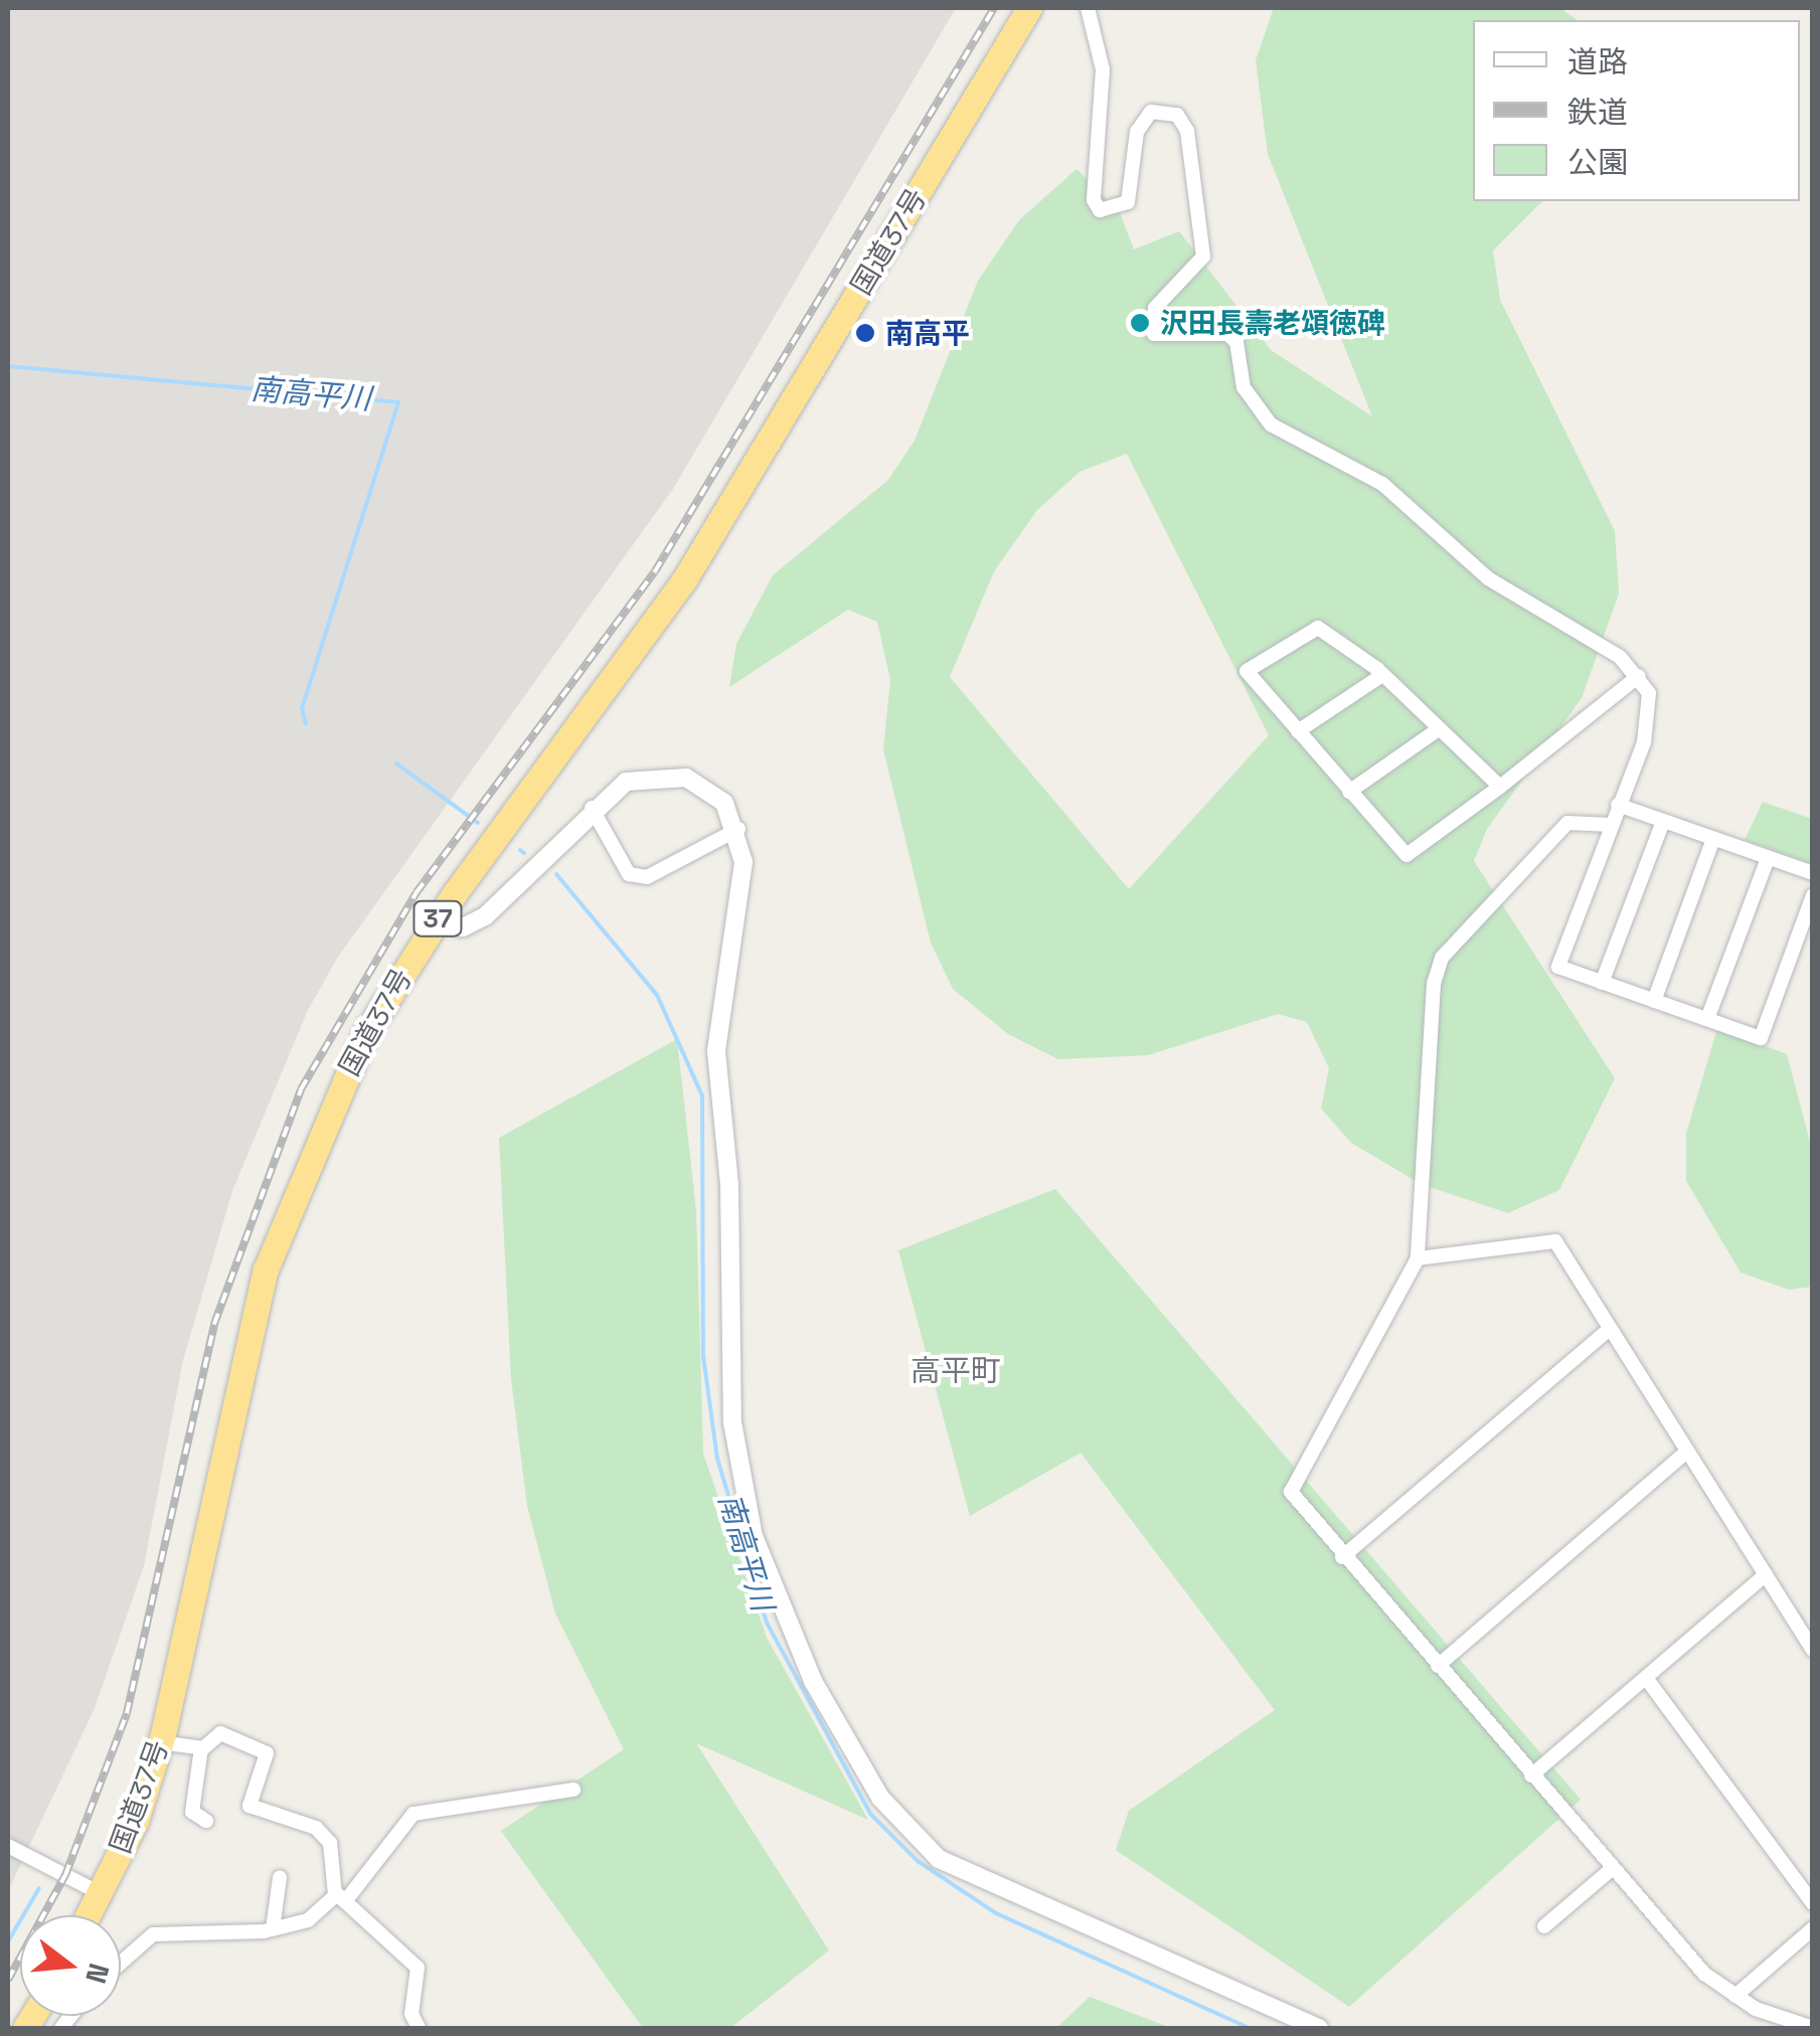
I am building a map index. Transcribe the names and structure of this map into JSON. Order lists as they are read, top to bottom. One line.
{"streets":{"highway":["国道37号","37"]},"districts":["高平町"],"water":["南高平川"],"places":["沢田長壽老頌徳碑","南高平"],"legend":["道路","鉄道","公園"],"north":"right"}
